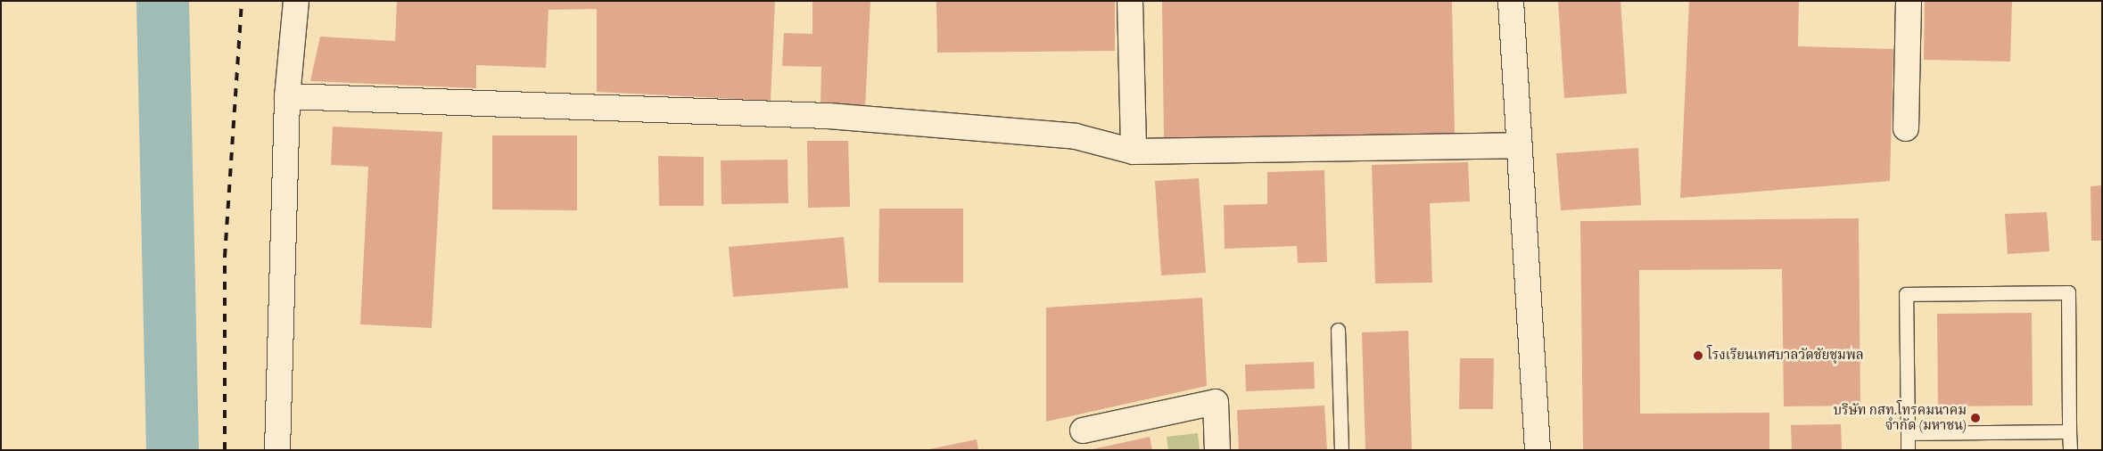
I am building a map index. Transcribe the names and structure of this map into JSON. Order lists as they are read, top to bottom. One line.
{"places":["โรงเรียนเทศบาลวัดชัยชุมพล","บริษัท กสท.โทรคมนาคม จำกัด (มหาชน)"]}
